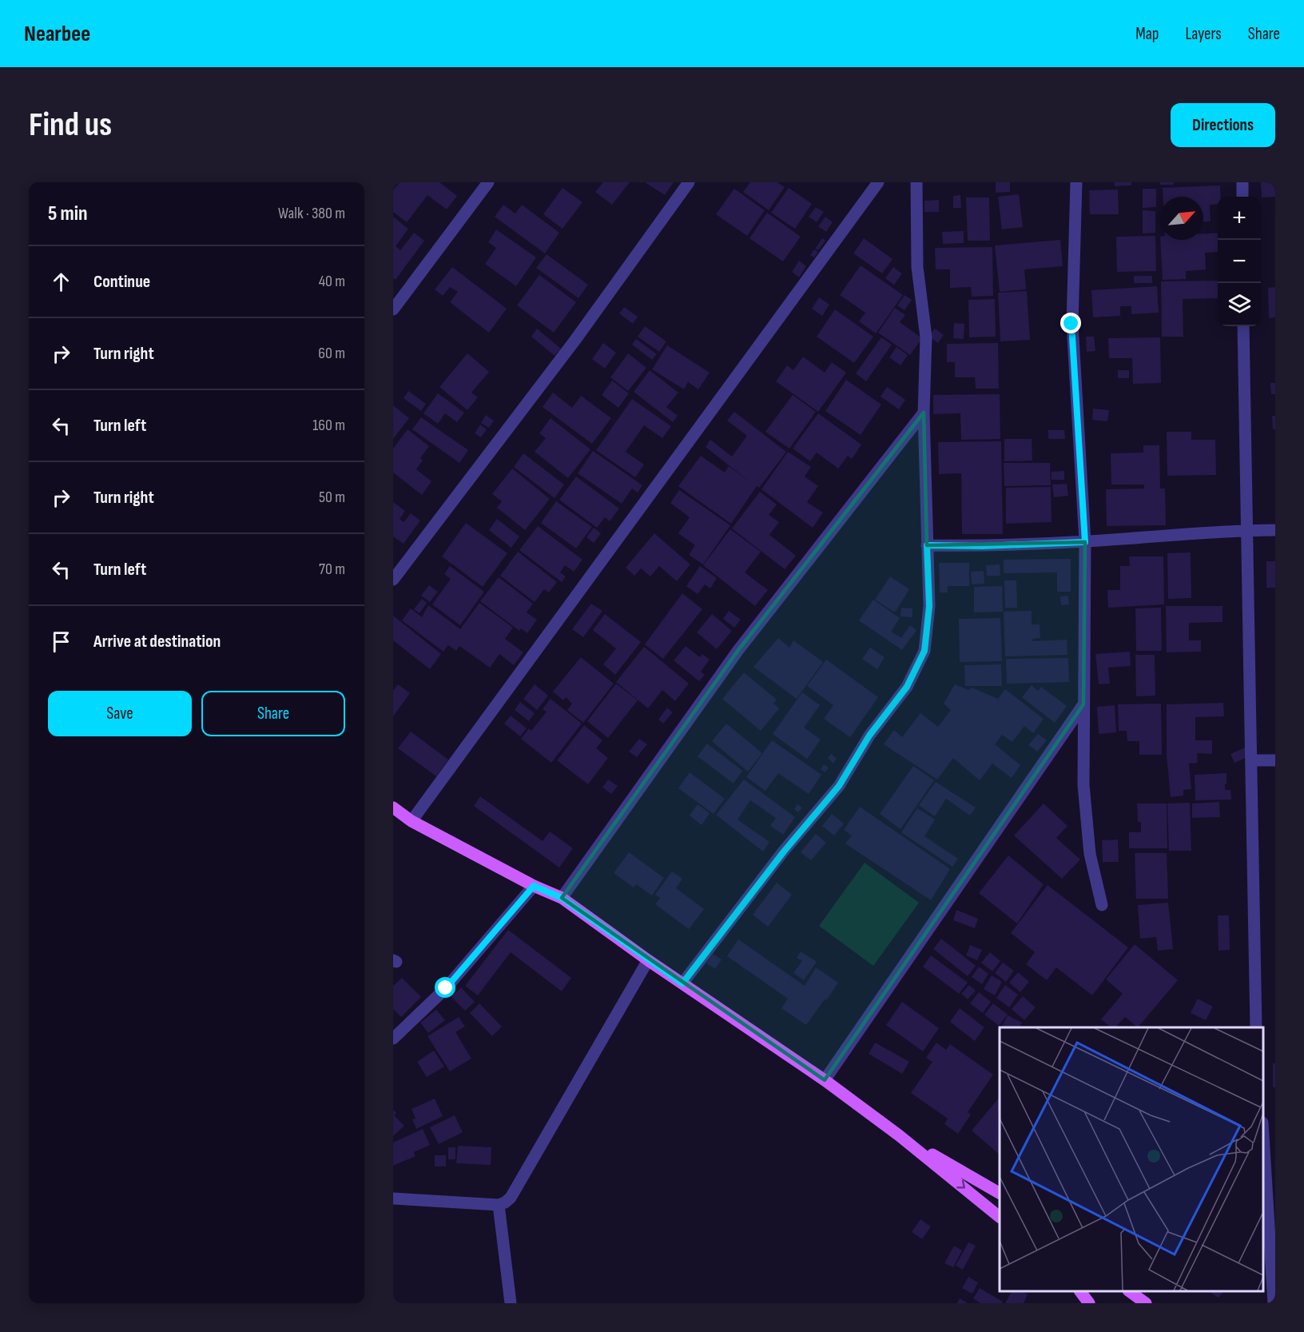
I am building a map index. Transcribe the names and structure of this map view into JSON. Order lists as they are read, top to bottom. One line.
{"north":"top right","page":{"header":"Nearbee","nav":["Map","Layers","Share"],"buttons":["Directions",["Save","Share"]],"title":"Find us","heading":["5 min","Walk · 380 m"],"map_buttons":["+","−"],"list":[["Continue","40 m"],["Turn right","60 m"],["Turn left","160 m"],["Turn right","50 m"],["Turn left","70 m"],"Arrive at destination"]}}
